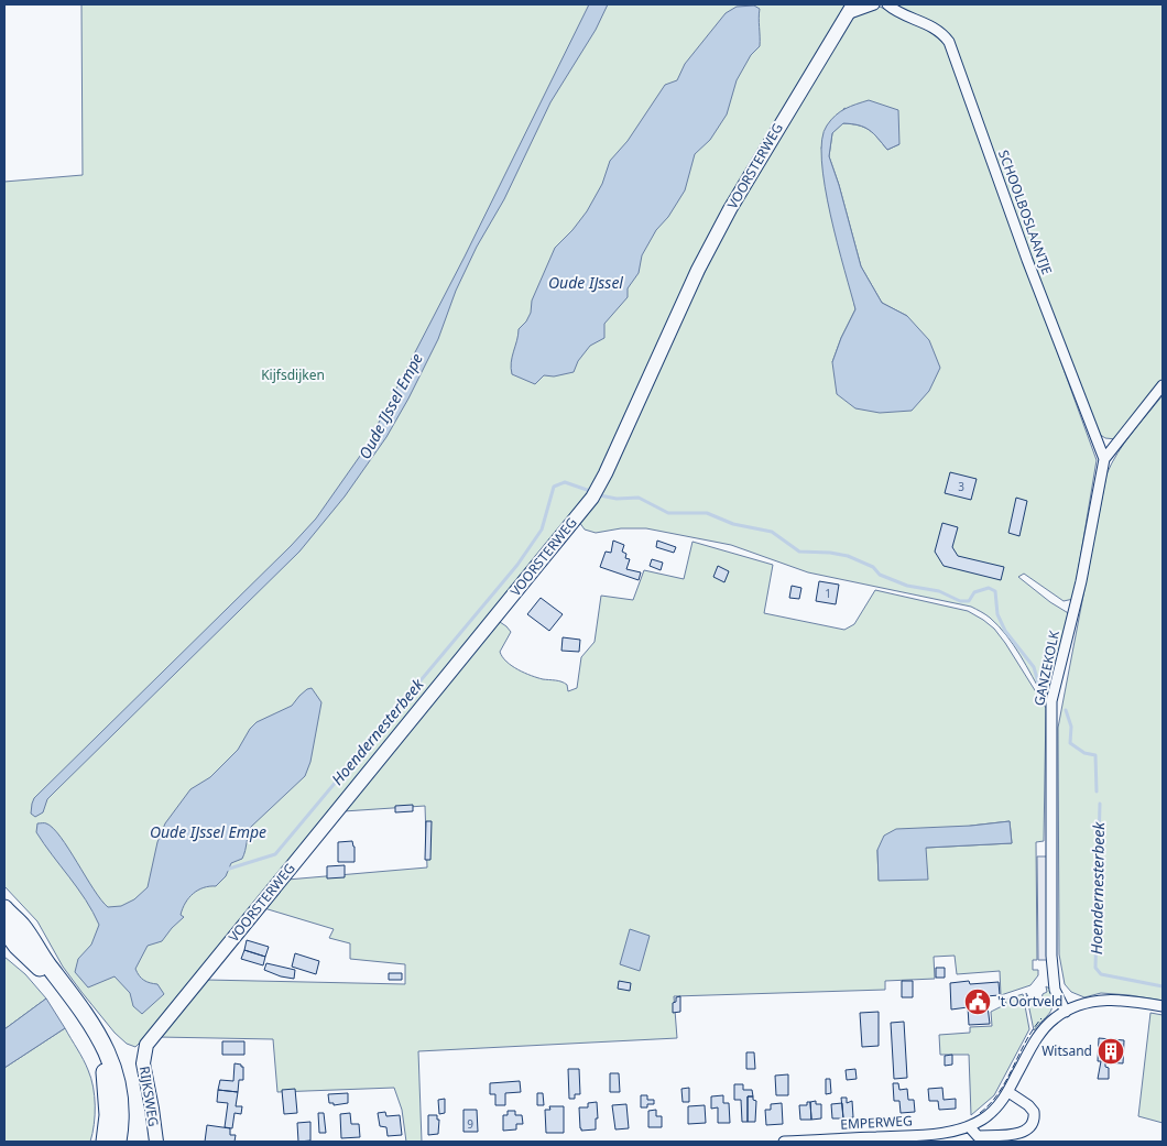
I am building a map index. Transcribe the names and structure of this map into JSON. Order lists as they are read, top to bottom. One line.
{"streets":{"street":["VOORSTERWEG","SCHOOLBOSLAANTJE","GANZEKOLK","RIJKSWEG","EMPERWEG"]},"crossings":[["VOORSTERWEG","RIJKSWEG"],["SCHOOLBOSLAANTJE","GANZEKOLK"],["GANZEKOLK","EMPERWEG"]],"water":["Oude IJssel","Oude IJssel Empe","Hoendernesterbeek"],"parks":["Kijfsdijken"],"places":{"public building":["'t Oortveld"],"building":["Witsand"]},"house_numbers":["3","1","9"]}
